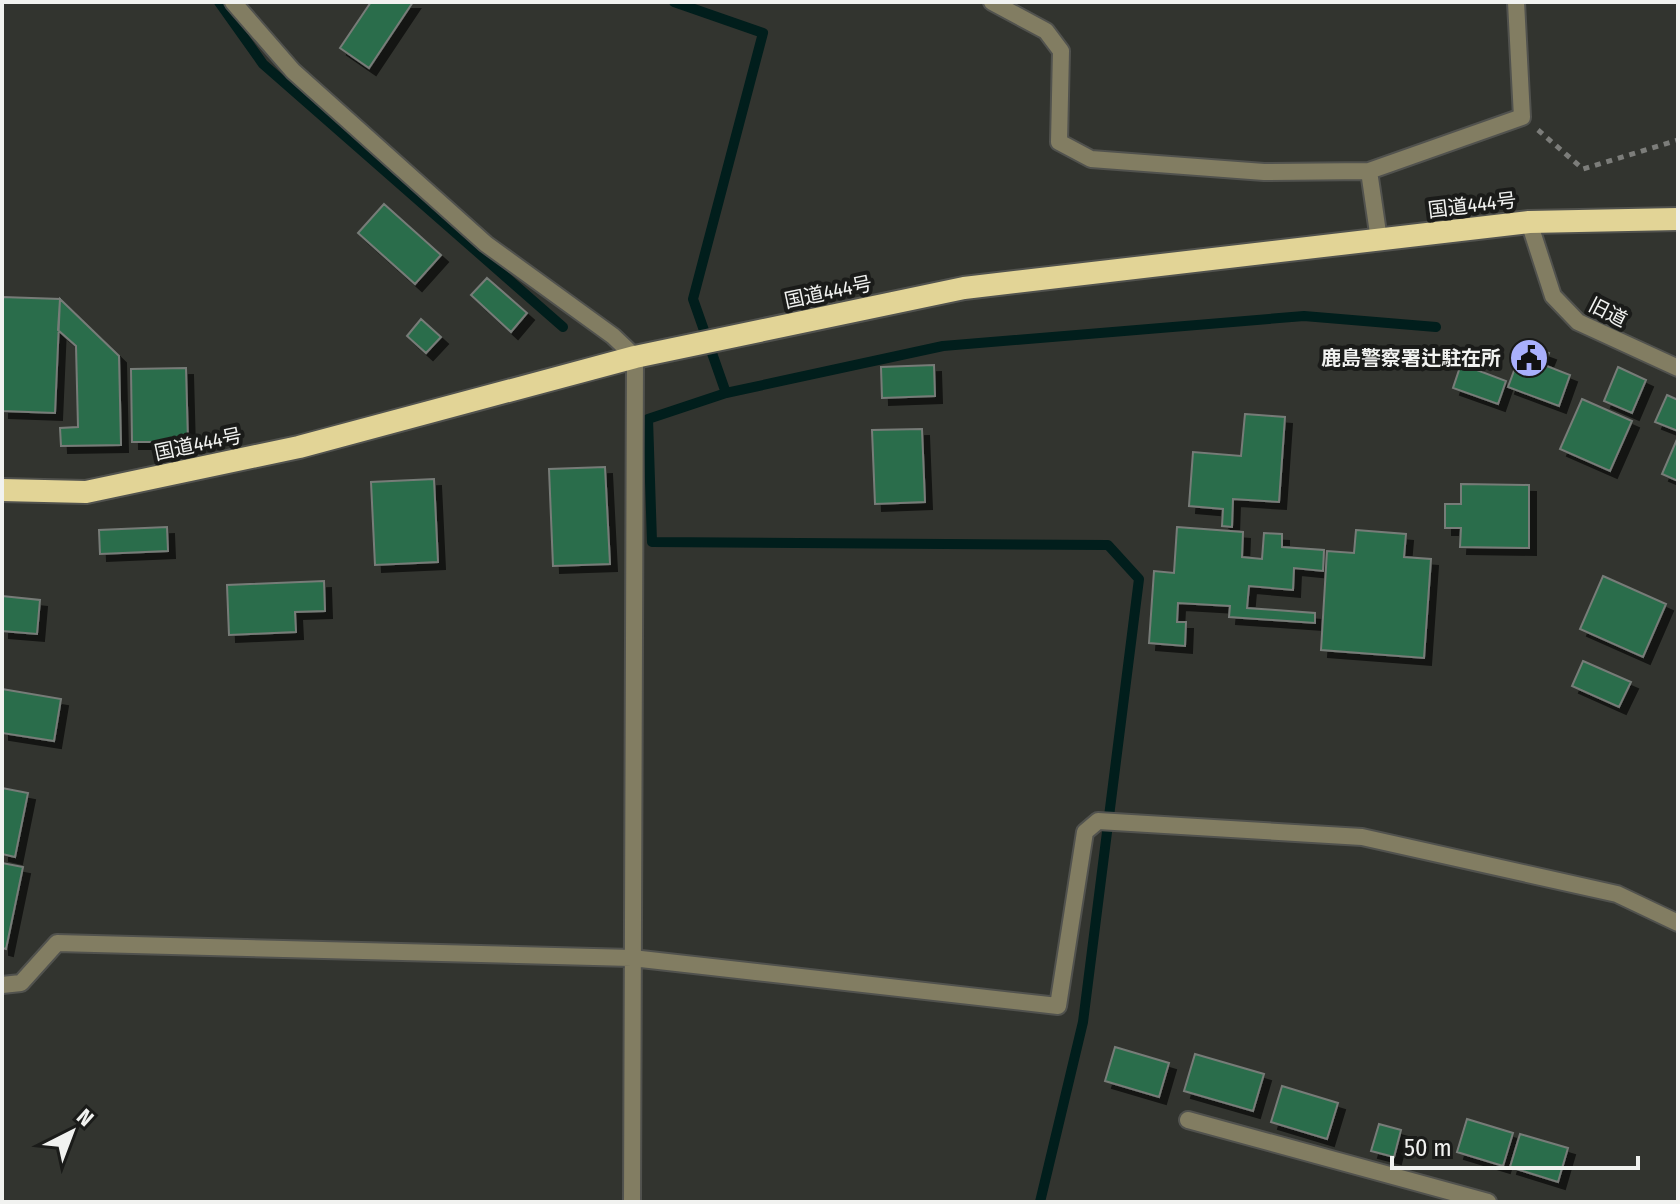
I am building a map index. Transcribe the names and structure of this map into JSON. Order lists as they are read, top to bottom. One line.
{"streets":{"highway":["国道444号"],"street":["旧道"]},"crossings":[["国道444号","旧道"]],"places":{"public building":["鹿島警察署辻駐在所"]},"scale_bar":"50 m","north":"top right"}
